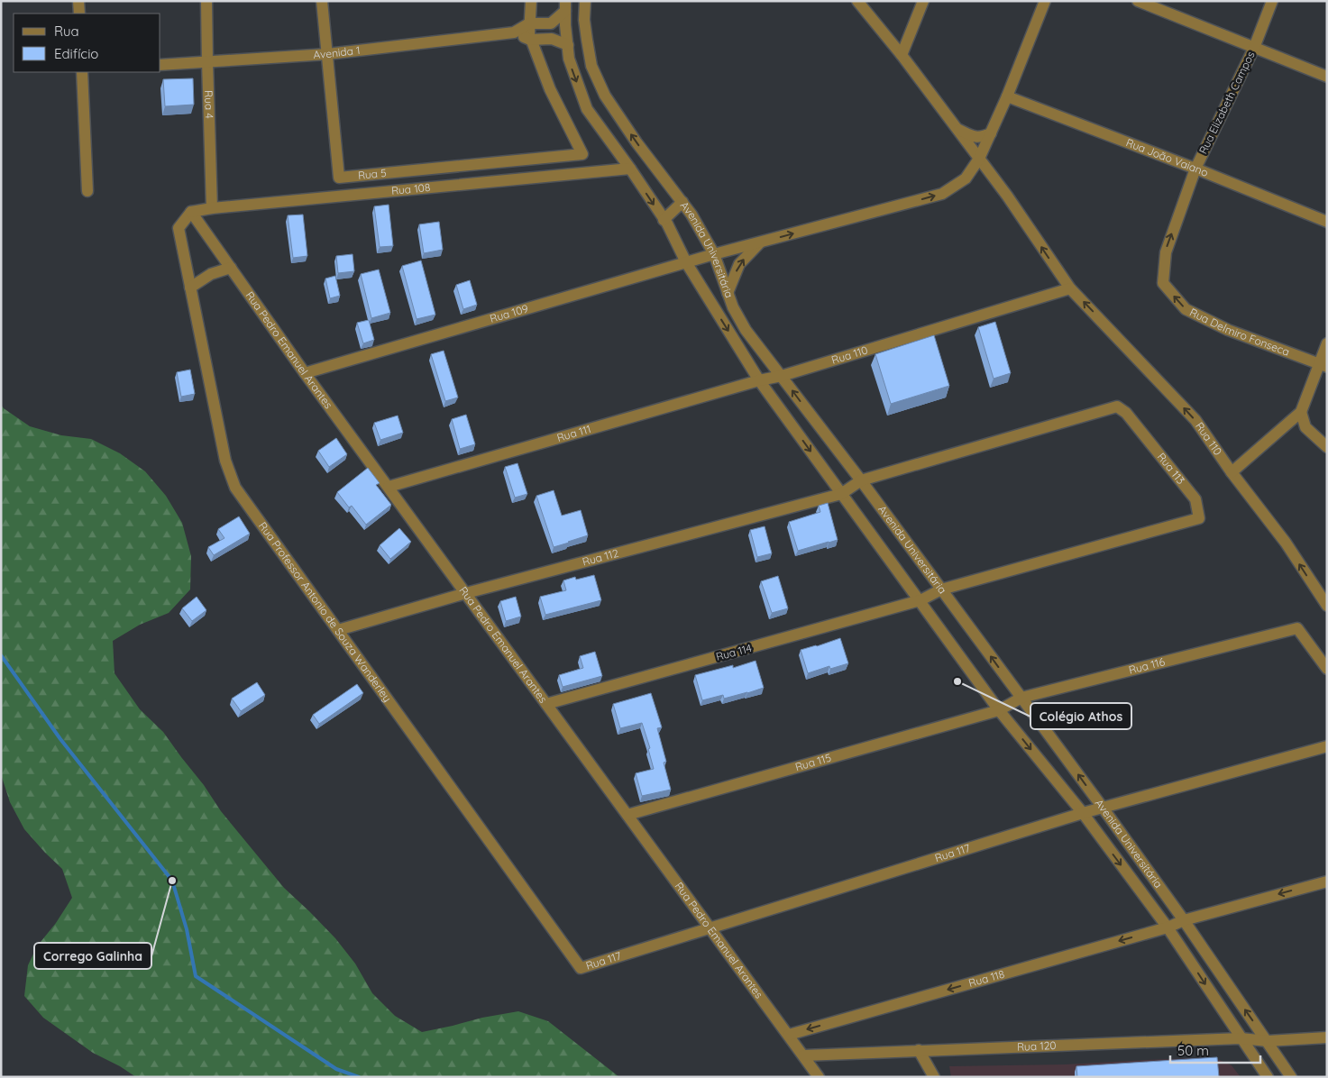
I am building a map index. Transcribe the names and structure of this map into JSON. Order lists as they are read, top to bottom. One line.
{"streets":{"street":["Avenida 1","Rua Elizabeth Campos","Rua 4","Rua João Vaiano","Rua 5","Rua 108","Avenida Universitária","Rua 109","Rua Delmiro Fonseca","Rua Pedro Emanuel Arantes","Rua 110","Rua 111","Rua 113","Rua 112","Rua Professor Antonio de Souza Wanderley","Rua 114","Rua 116","Rua 115","Rua 117","Rua 118","Rua 120"]},"crossings":[["Avenida 1","Rua 4"],["Avenida 1","Rua 5"],["Rua Elizabeth Campos","Rua João Vaiano"],["Rua Elizabeth Campos","Rua Delmiro Fonseca"],["Rua 4","Rua 108"],["Rua 108","Avenida Universitária"],["Rua 108","Rua Pedro Emanuel Arantes"],["Rua 108","Rua Professor Antonio de Souza Wanderley"],["Avenida Universitária","Rua 109"],["Avenida Universitária","Rua 110"],["Avenida Universitária","Rua 111"],["Avenida Universitária","Rua 113"],["Avenida Universitária","Rua 112"],["Avenida Universitária","Rua 114"],["Avenida Universitária","Rua 116"],["Avenida Universitária","Rua 115"],["Avenida Universitária","Rua 117"],["Avenida Universitária","Rua 118"],["Avenida Universitária","Rua 120"],["Rua 109","Rua Pedro Emanuel Arantes"],["Rua Pedro Emanuel Arantes","Rua 111"],["Rua Pedro Emanuel Arantes","Rua 112"],["Rua Pedro Emanuel Arantes","Rua Professor Antonio de Souza Wanderley"],["Rua Pedro Emanuel Arantes","Rua 114"],["Rua Pedro Emanuel Arantes","Rua 115"],["Rua Pedro Emanuel Arantes","Rua 117"],["Rua Pedro Emanuel Arantes","Rua 118"],["Rua Pedro Emanuel Arantes","Rua 120"],["Rua 110","Rua 111"],["Rua 113","Rua 112"],["Rua 113","Rua 114"],["Rua 112","Rua Professor Antonio de Souza Wanderley"],["Rua Professor Antonio de Souza Wanderley","Rua 117"],["Rua 116","Rua 115"]],"one_way":["Rua Elizabeth Campos","Rua Delmiro Fonseca","Rua 110","Rua 118"],"places":["Colégio Athos","Corrego Galinha"],"legend":["Rua","Edifício"],"scale_bar":"50 m"}
